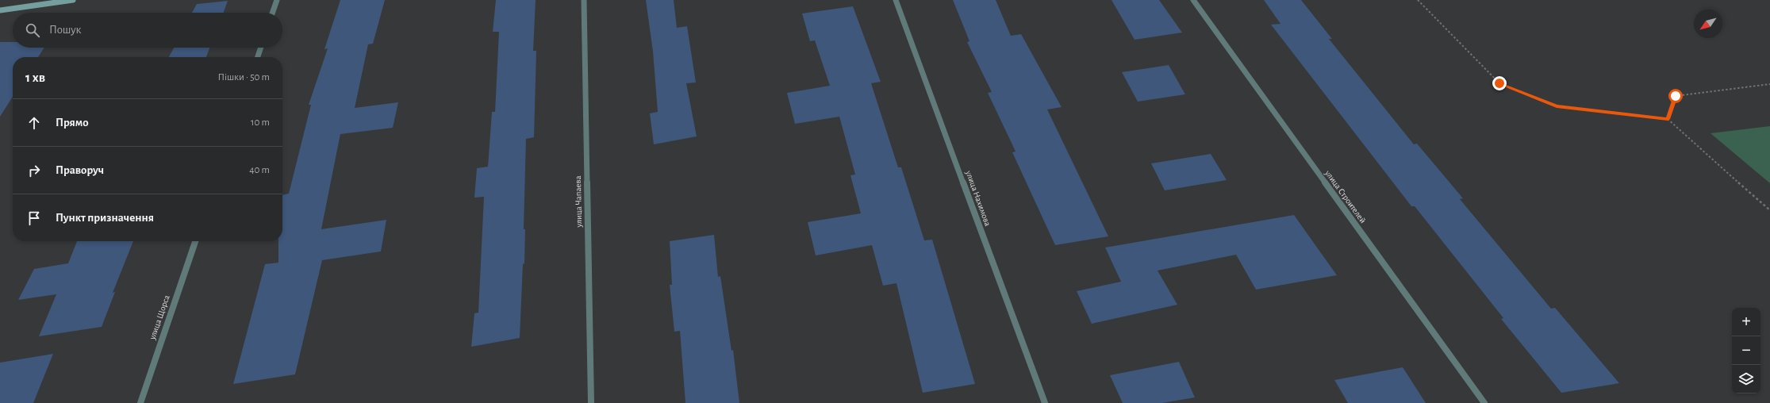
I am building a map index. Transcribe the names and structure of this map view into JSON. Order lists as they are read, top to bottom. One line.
{"streets":{"street":["улица Строителей","улица Нахимова","улица Чапаева","улица Щорса"]},"north":"bottom left","page":{"search":"Пошук","heading":["1 хв","Пішки · 50 m"],"list":[["Прямо","10 m"],["Праворуч","40 m"],"Пункт призначення"],"map_buttons":["+","−"]}}
